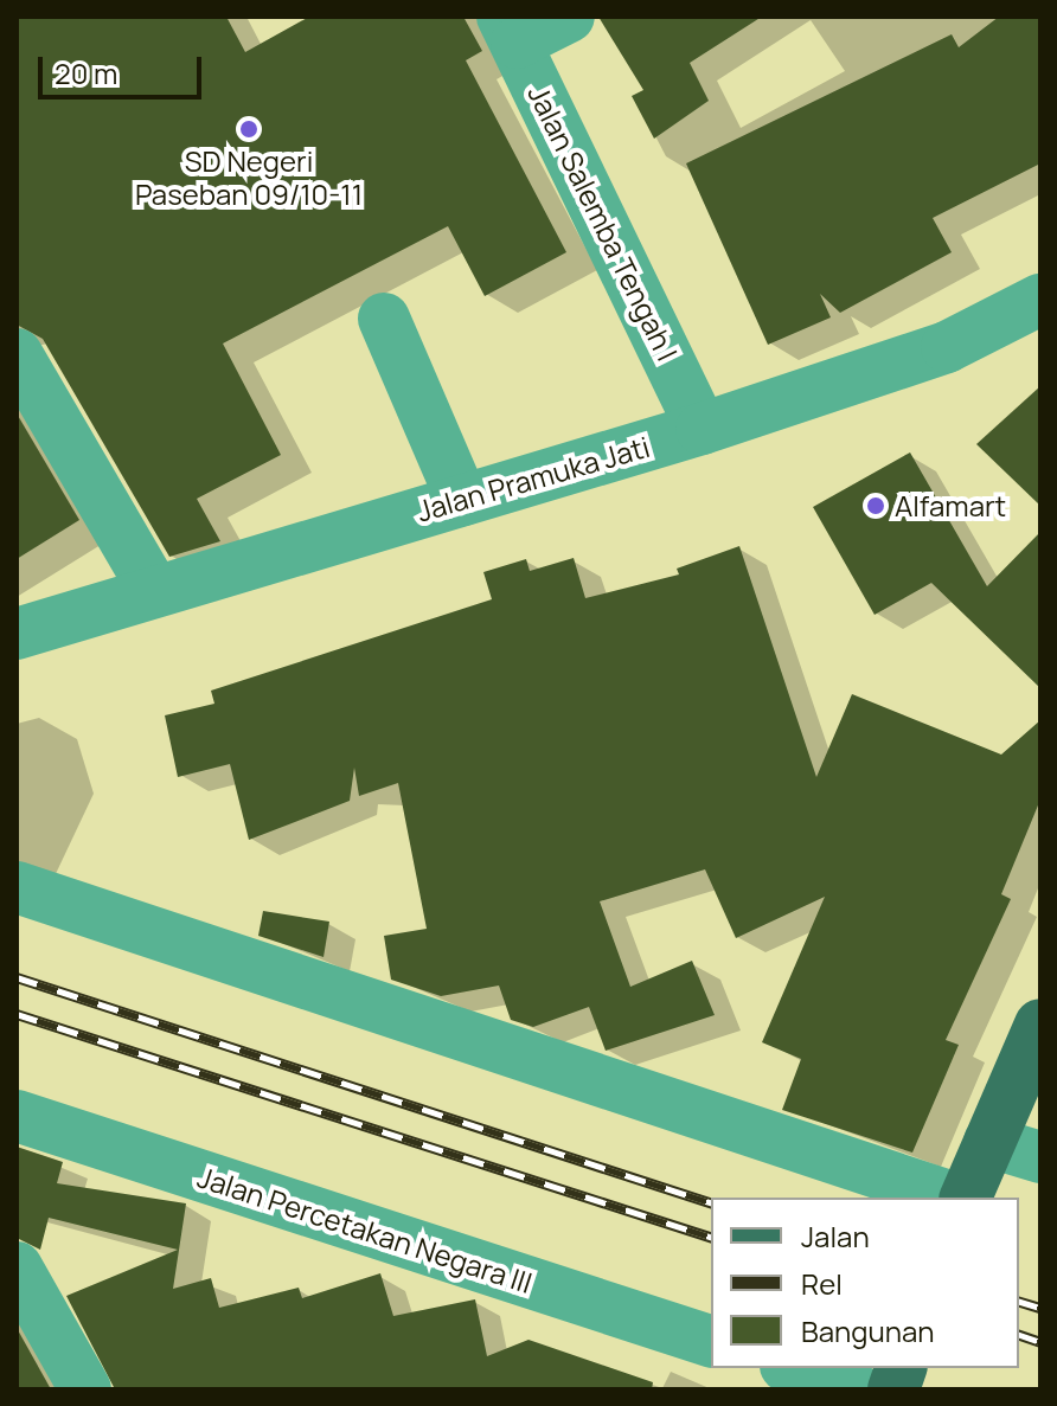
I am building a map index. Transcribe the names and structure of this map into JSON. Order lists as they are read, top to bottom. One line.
{"streets":{"street":["Jalan Salemba Tengah I","Jalan Pramuka Jati","Jalan Percetakan Negara III"]},"crossings":[["Jalan Salemba Tengah I","Jalan Pramuka Jati"]],"places":["SD Negeri Paseban 09/10-11","Alfamart"],"legend":["Jalan","Rel","Bangunan"],"scale_bar":"20 m"}
